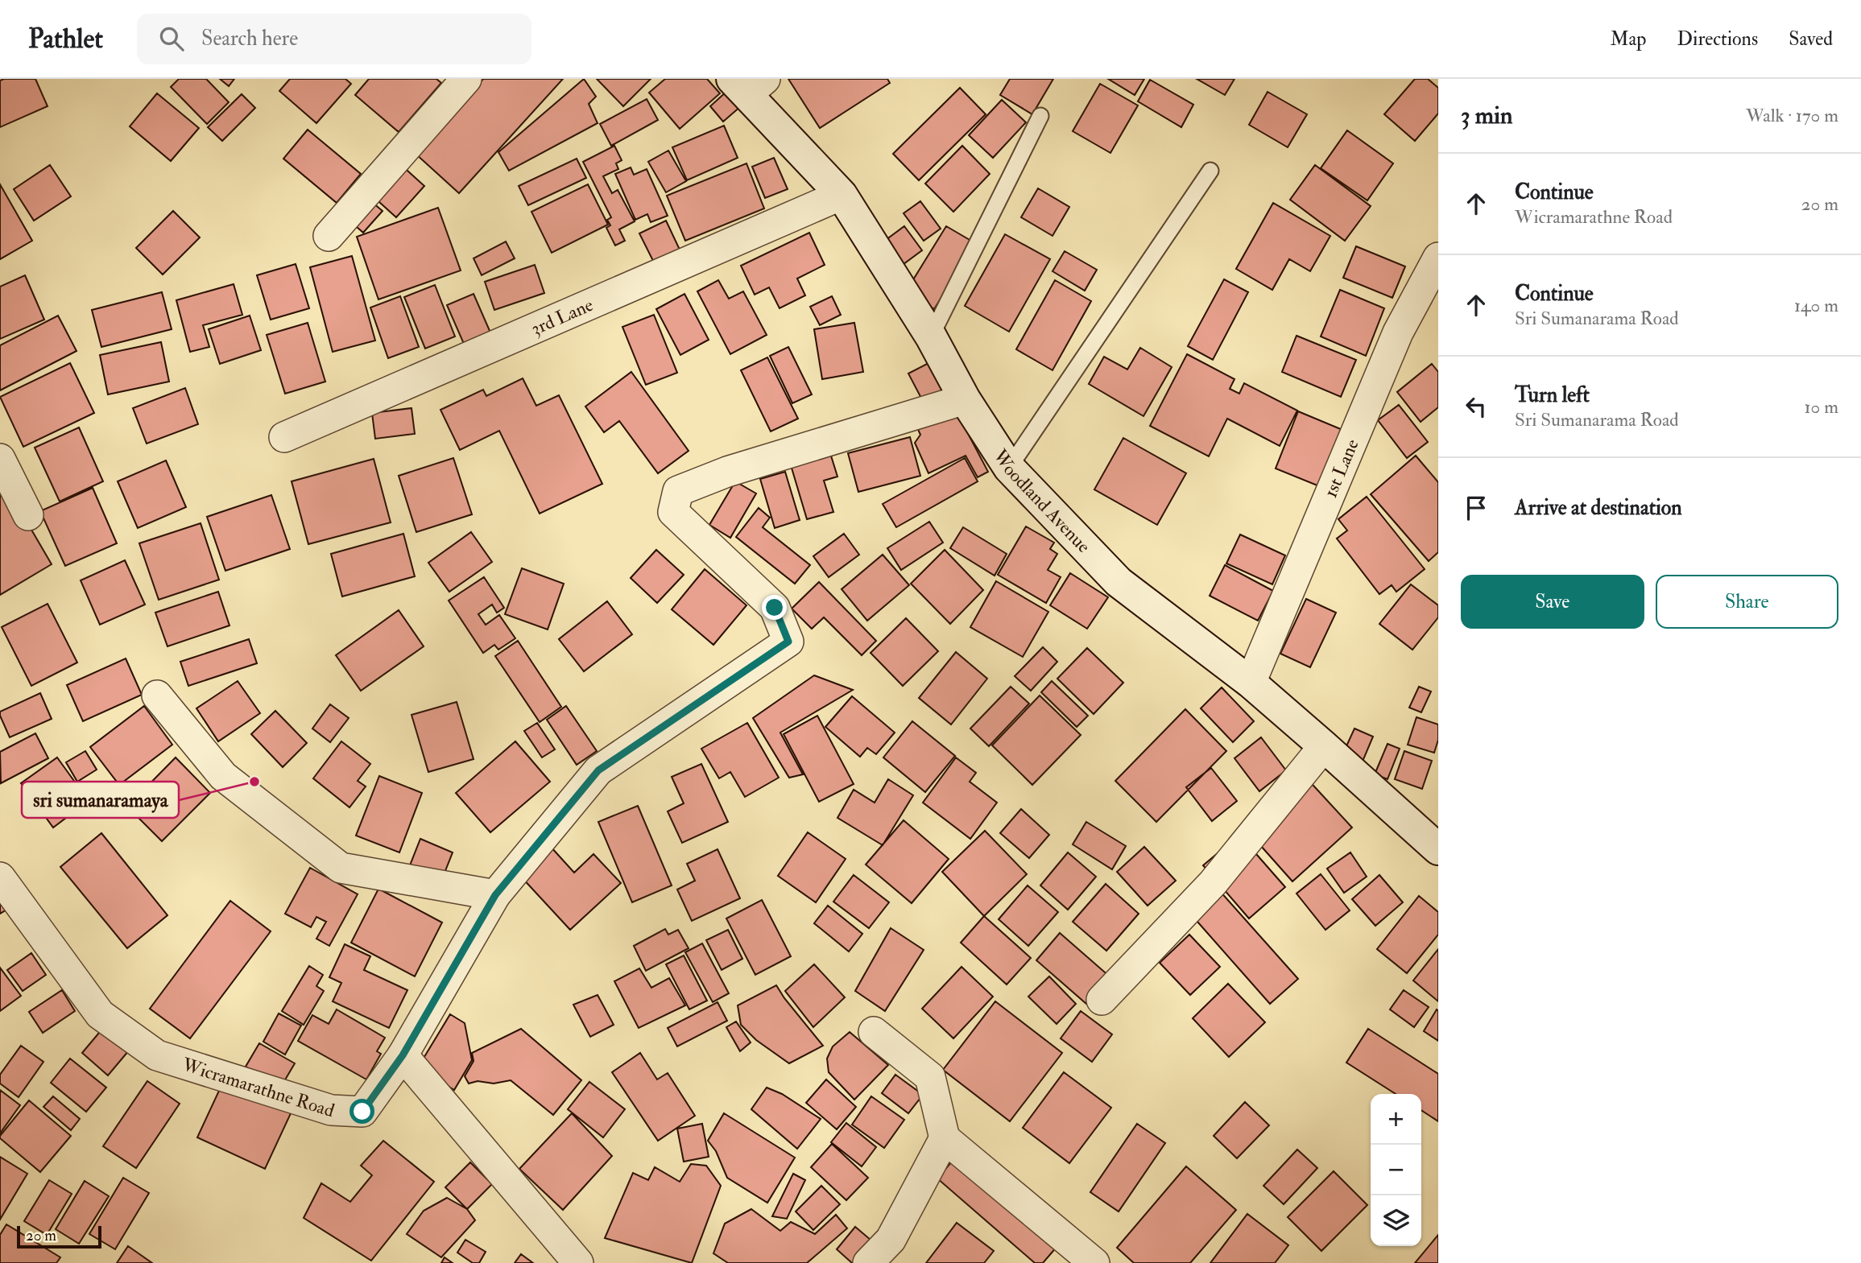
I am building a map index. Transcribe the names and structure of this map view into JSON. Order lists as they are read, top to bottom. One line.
{"streets":{"street":["3rd Lane","1st Lane","Woodland Avenue","Wicramarathne Road"]},"crossings":[["3rd Lane","Woodland Avenue"],["1st Lane","Woodland Avenue"]],"places":["sri sumanaramaya"],"scale_bar":"20 m","page":{"header":"Pathlet","search":"Search here","nav":["Map","Directions","Saved"],"heading":["3 min","Walk · 170 m"],"list":[["Continue","Wicramarathne Road","20 m"],["Continue","Sri Sumanarama Road","140 m"],["Turn left","Sri Sumanarama Road","10 m"],"Arrive at destination"],"buttons":["Save","Share"],"map_buttons":["+","−"],"scale":"20 m"}}
